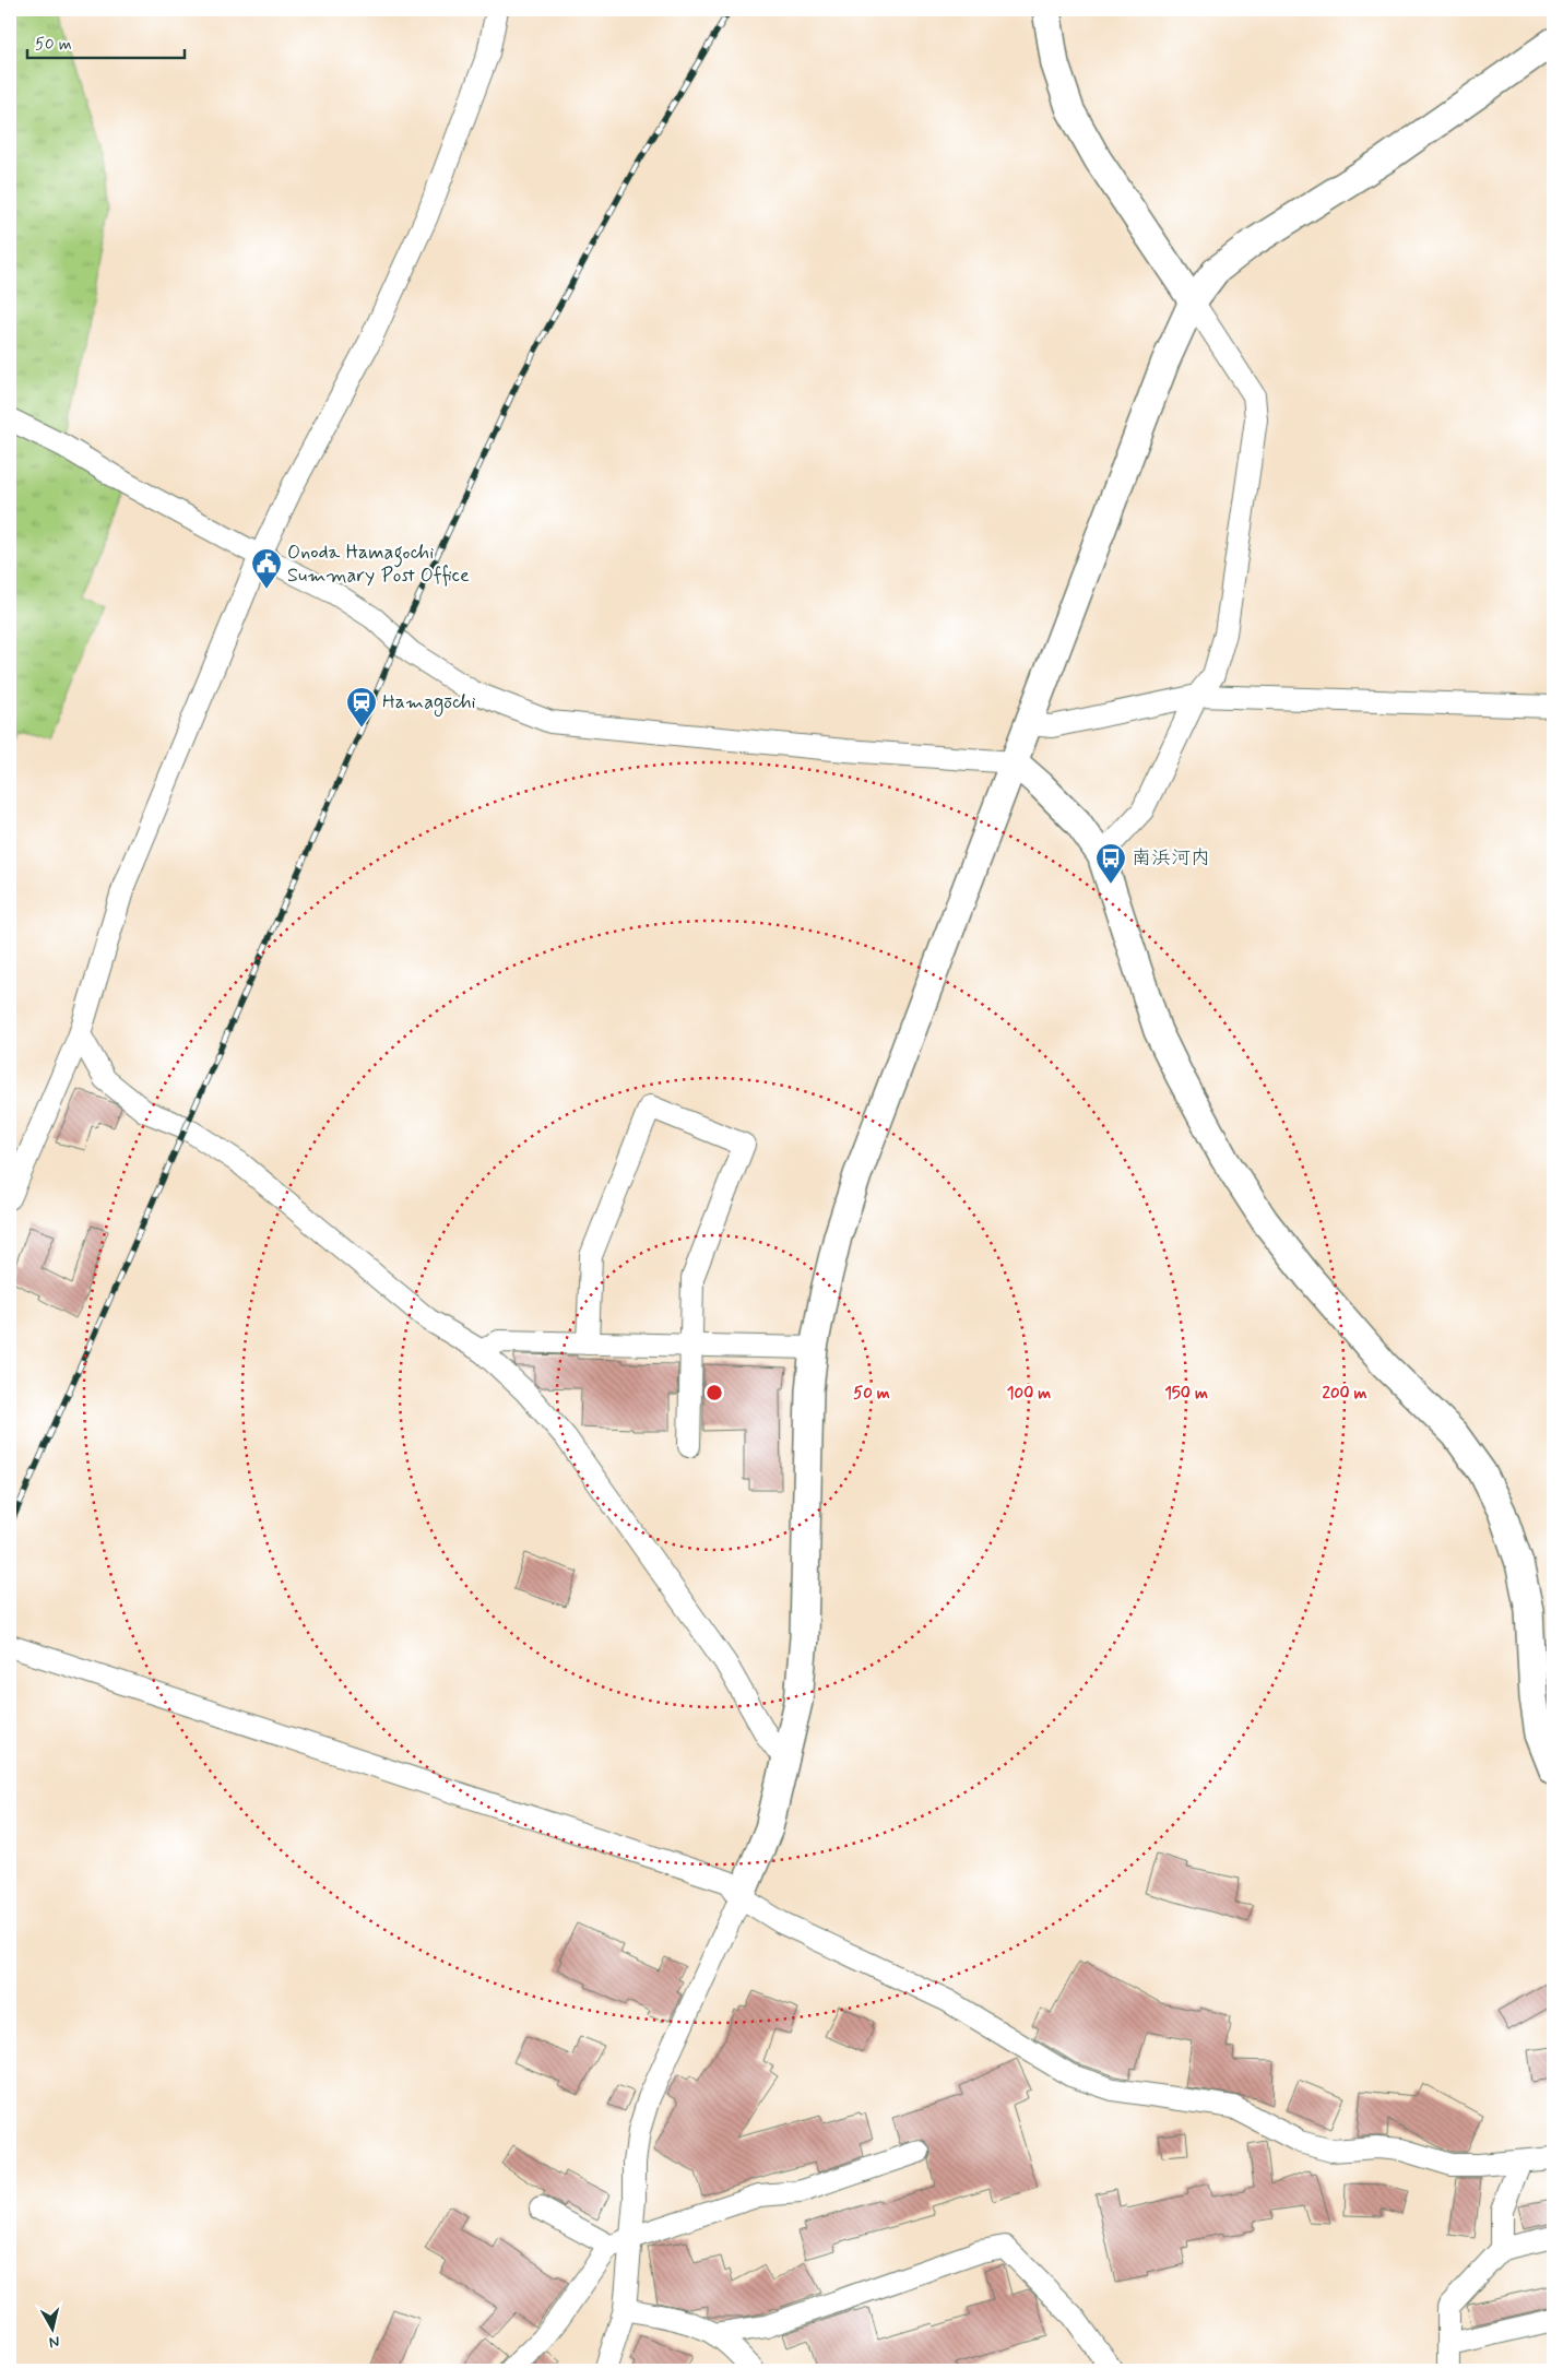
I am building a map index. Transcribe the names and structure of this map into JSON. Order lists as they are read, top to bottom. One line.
{"places":{"public building":["Onoda Hamagochi Summary Post Office"],"station":["Hamagōchi"],"bus stop":["南浜河内"]},"scale_bar":"50 m","north":"bottom","rings":["50 m","100 m","150 m","200 m"]}
